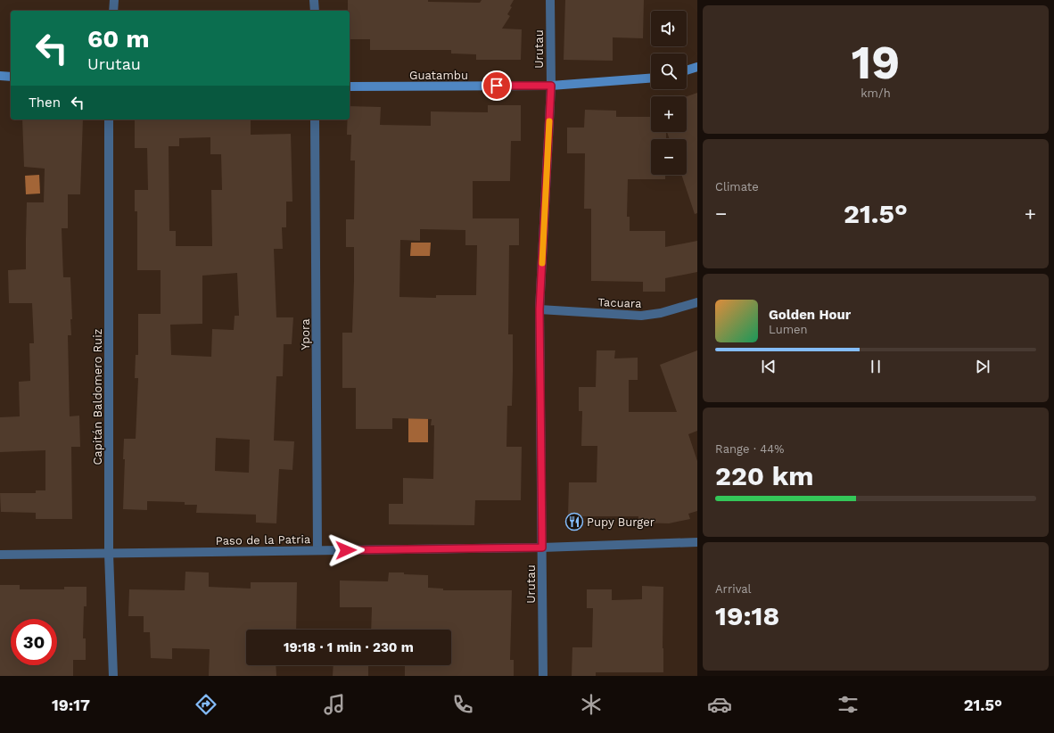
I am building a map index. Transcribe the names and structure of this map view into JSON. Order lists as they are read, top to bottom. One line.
{"streets":{"street":["Urutau","Guatambu","Tacuara","Ypora","Capitán Baldomero Ruiz","Paso de la Patria"]},"crossings":[["Urutau","Guatambu"],["Urutau","Tacuara"],["Urutau","Paso de la Patria"],["Ypora","Paso de la Patria"],["Capitán Baldomero Ruiz","Paso de la Patria"]],"places":{"restaurant":["Pupy Burger"]},"page":{"tile":[["19","km/h"],"Climate",["Range · 44%","220 km"],["Arrival","19:18"]],"map_buttons":["+","−"],"turn":["60 m","Urutau"],"then":"Then","heat":["−","21.5°","+"],"song":["Golden Hour","Lumen"],"limit":"30","trip":"19:18 · 1 min · 230 m","tabs":["19:17","21.5°"]}}
